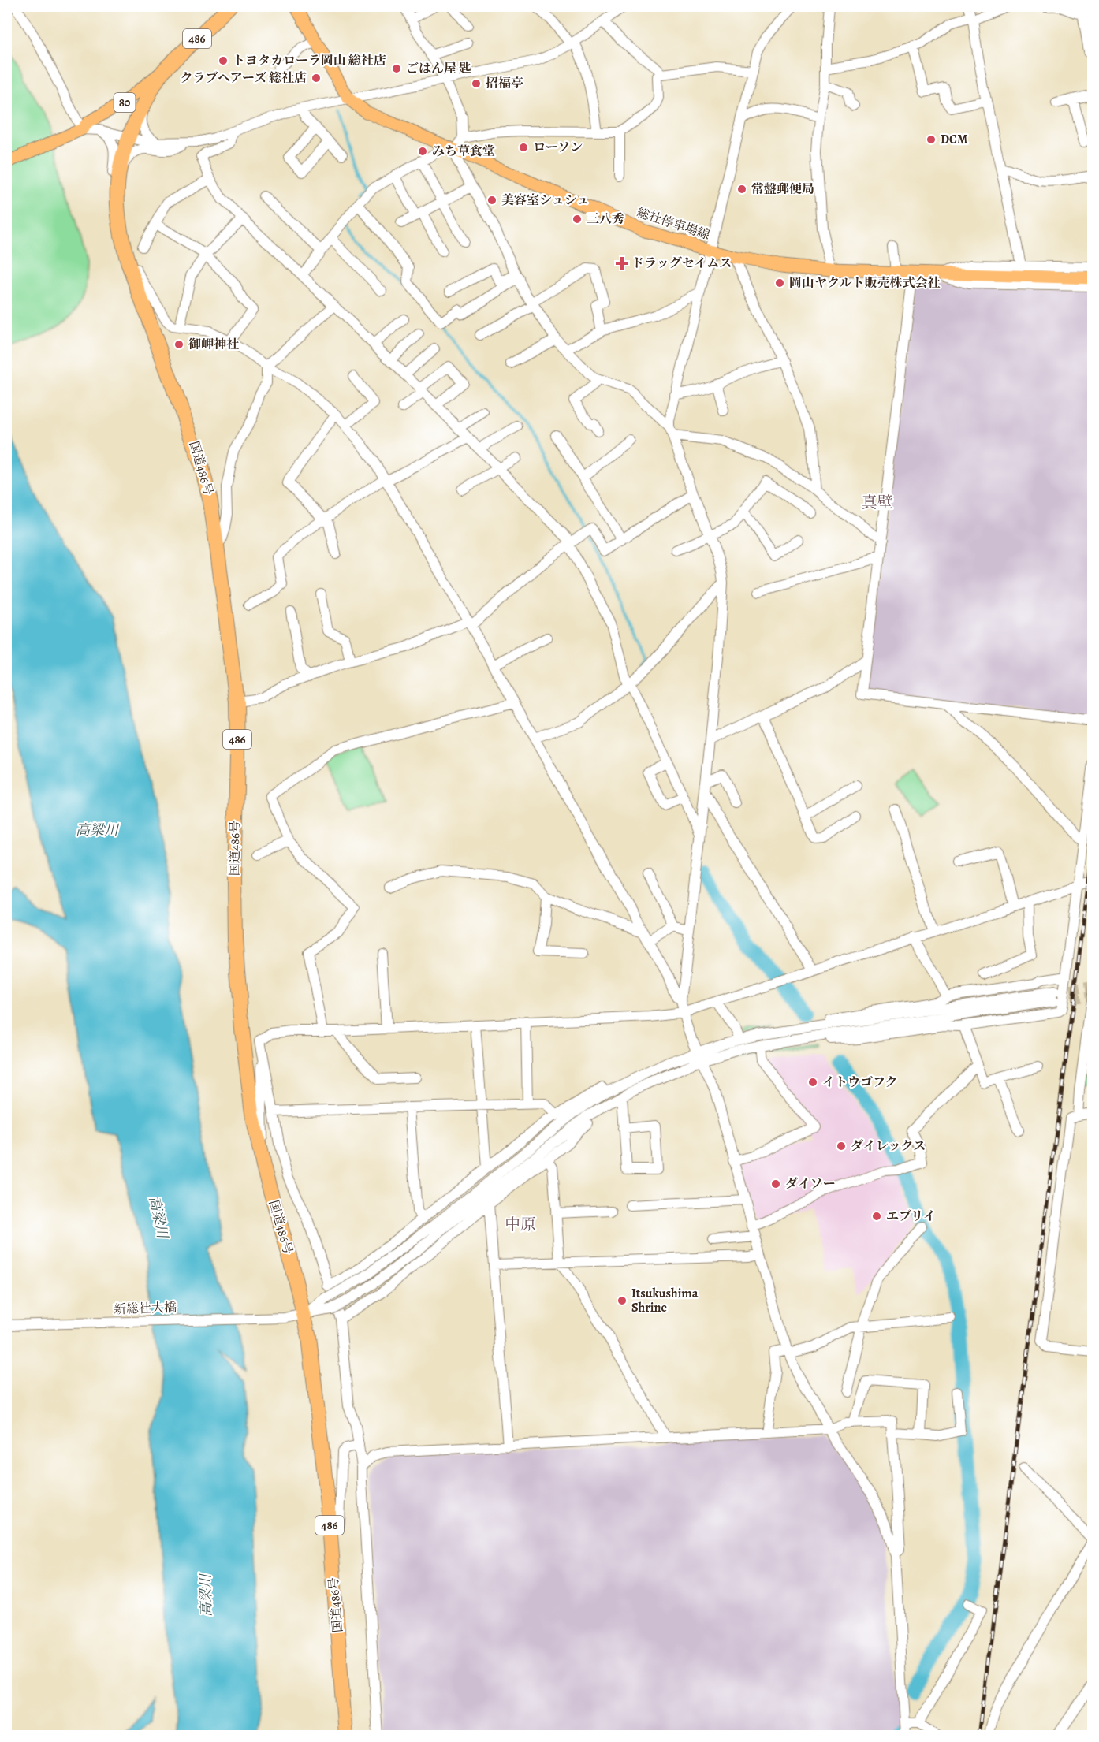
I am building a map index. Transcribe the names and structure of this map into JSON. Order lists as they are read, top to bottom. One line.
{"streets":{"highway":["486","国道486号"],"main road":["80","総社停車場線"],"street":["新総社大橋"]},"crossings":[["80","国道486号"],["国道486号","新総社大橋"]],"districts":["真壁","中原"],"water":["高梁川"],"places":{"other":["トヨタカローラ岡山 総社店","ごはん屋 匙","クラブヘアーズ 総社店","招福亭","DCM","ローソン","みち草食堂","常盤郵便局","美容室シュシュ","三八秀","岡山ヤクルト販売株式会社","御岬神社","イトウゴフク","ダイレックス","ダイソー","エブリイ","Itsukushima Shrine"],"health":["ドラッグセイムス"]}}
